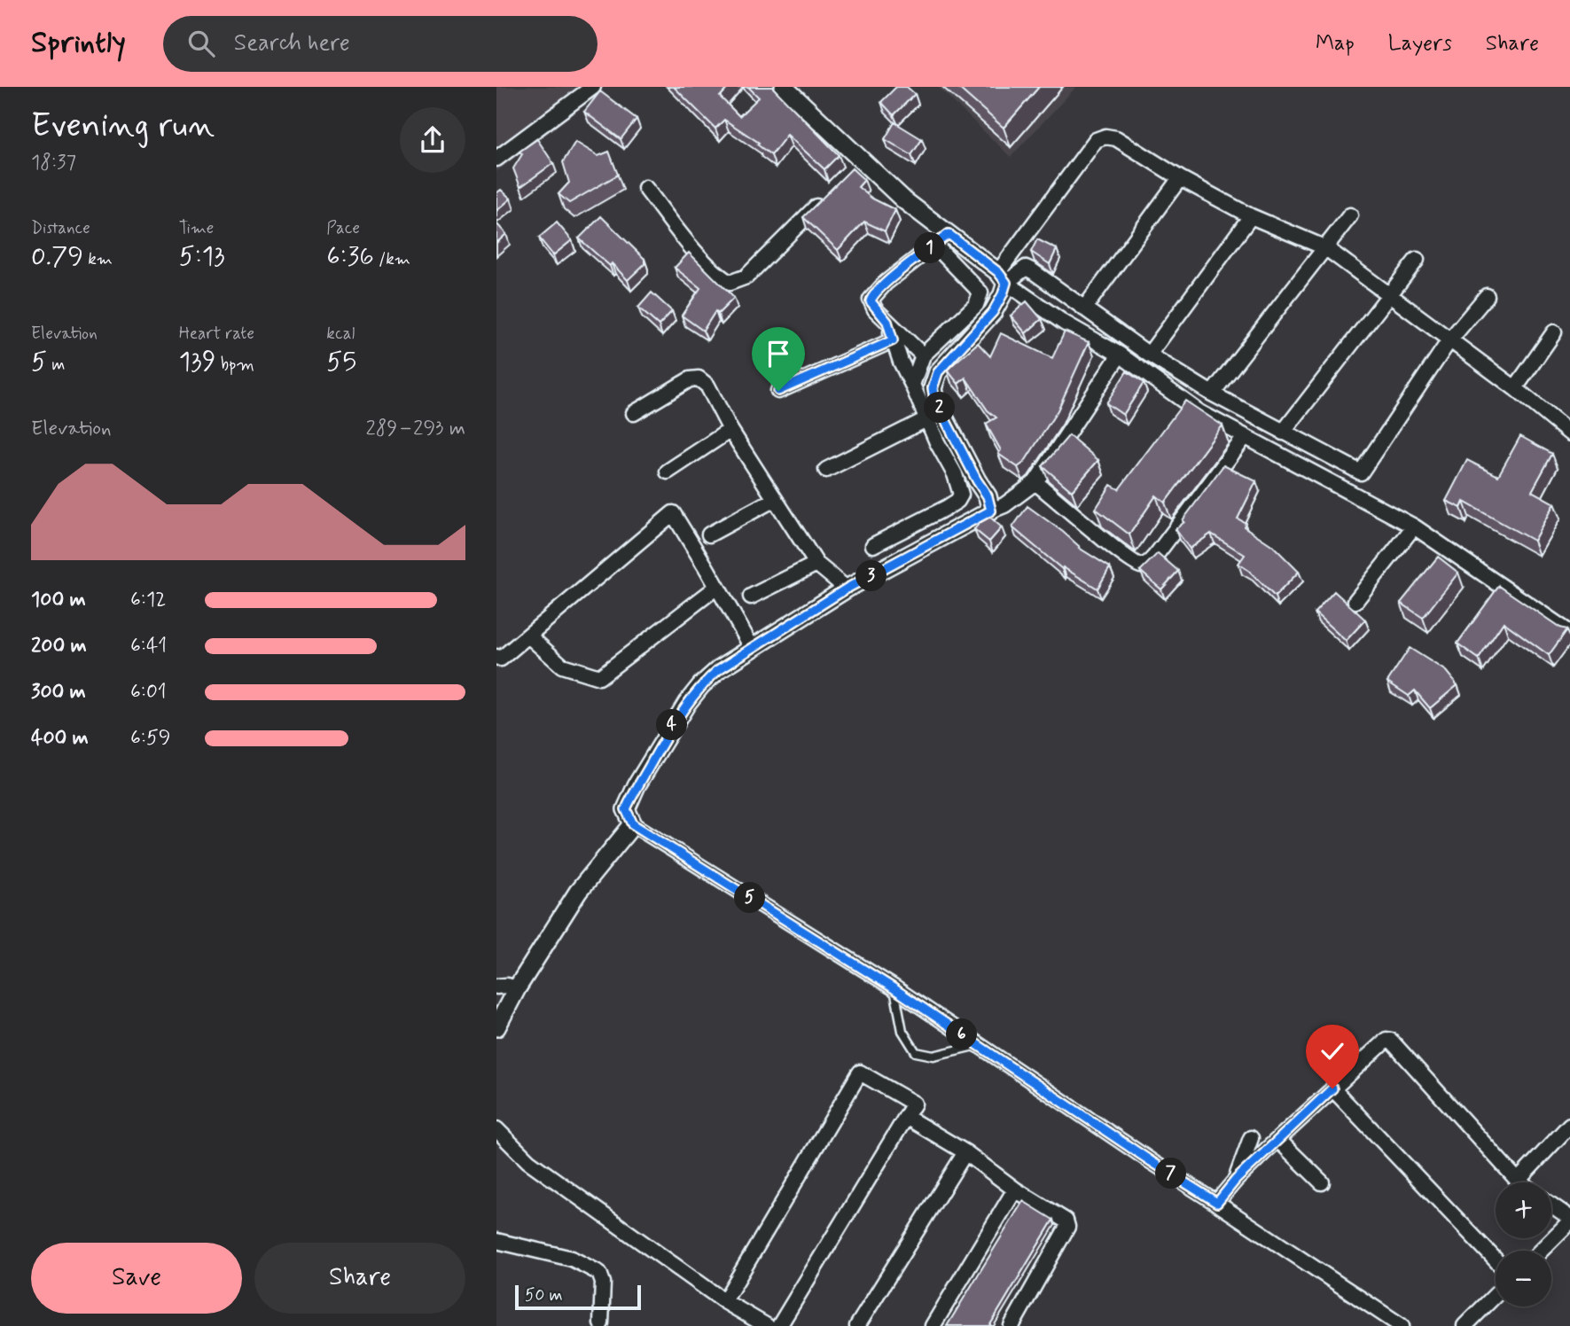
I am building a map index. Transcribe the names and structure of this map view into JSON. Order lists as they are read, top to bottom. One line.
{"scale_bar":"50 m","page":{"header":"Sprintly","search":"Search here","nav":["Map","Layers","Share"],"heading":["Evening run","18:37"],"stats":[["Distance","0.79 km"],["Time","5:13"],["Pace","6:36 /km"],["Elevation","5 m"],["Heart rate","139 bpm"],["kcal","55"]],"pins":["1","2","3","4","5","6","7"],"chart":["Elevation","289–293 m"],"list":[{"name":"100 m","note":"6:12"},{"name":"200 m","note":"6:41"},{"name":"300 m","note":"6:01"},{"name":"400 m","note":"6:59"}],"map_buttons":["+","−"],"buttons":["Save","Share"],"scale":"50 m"}}
